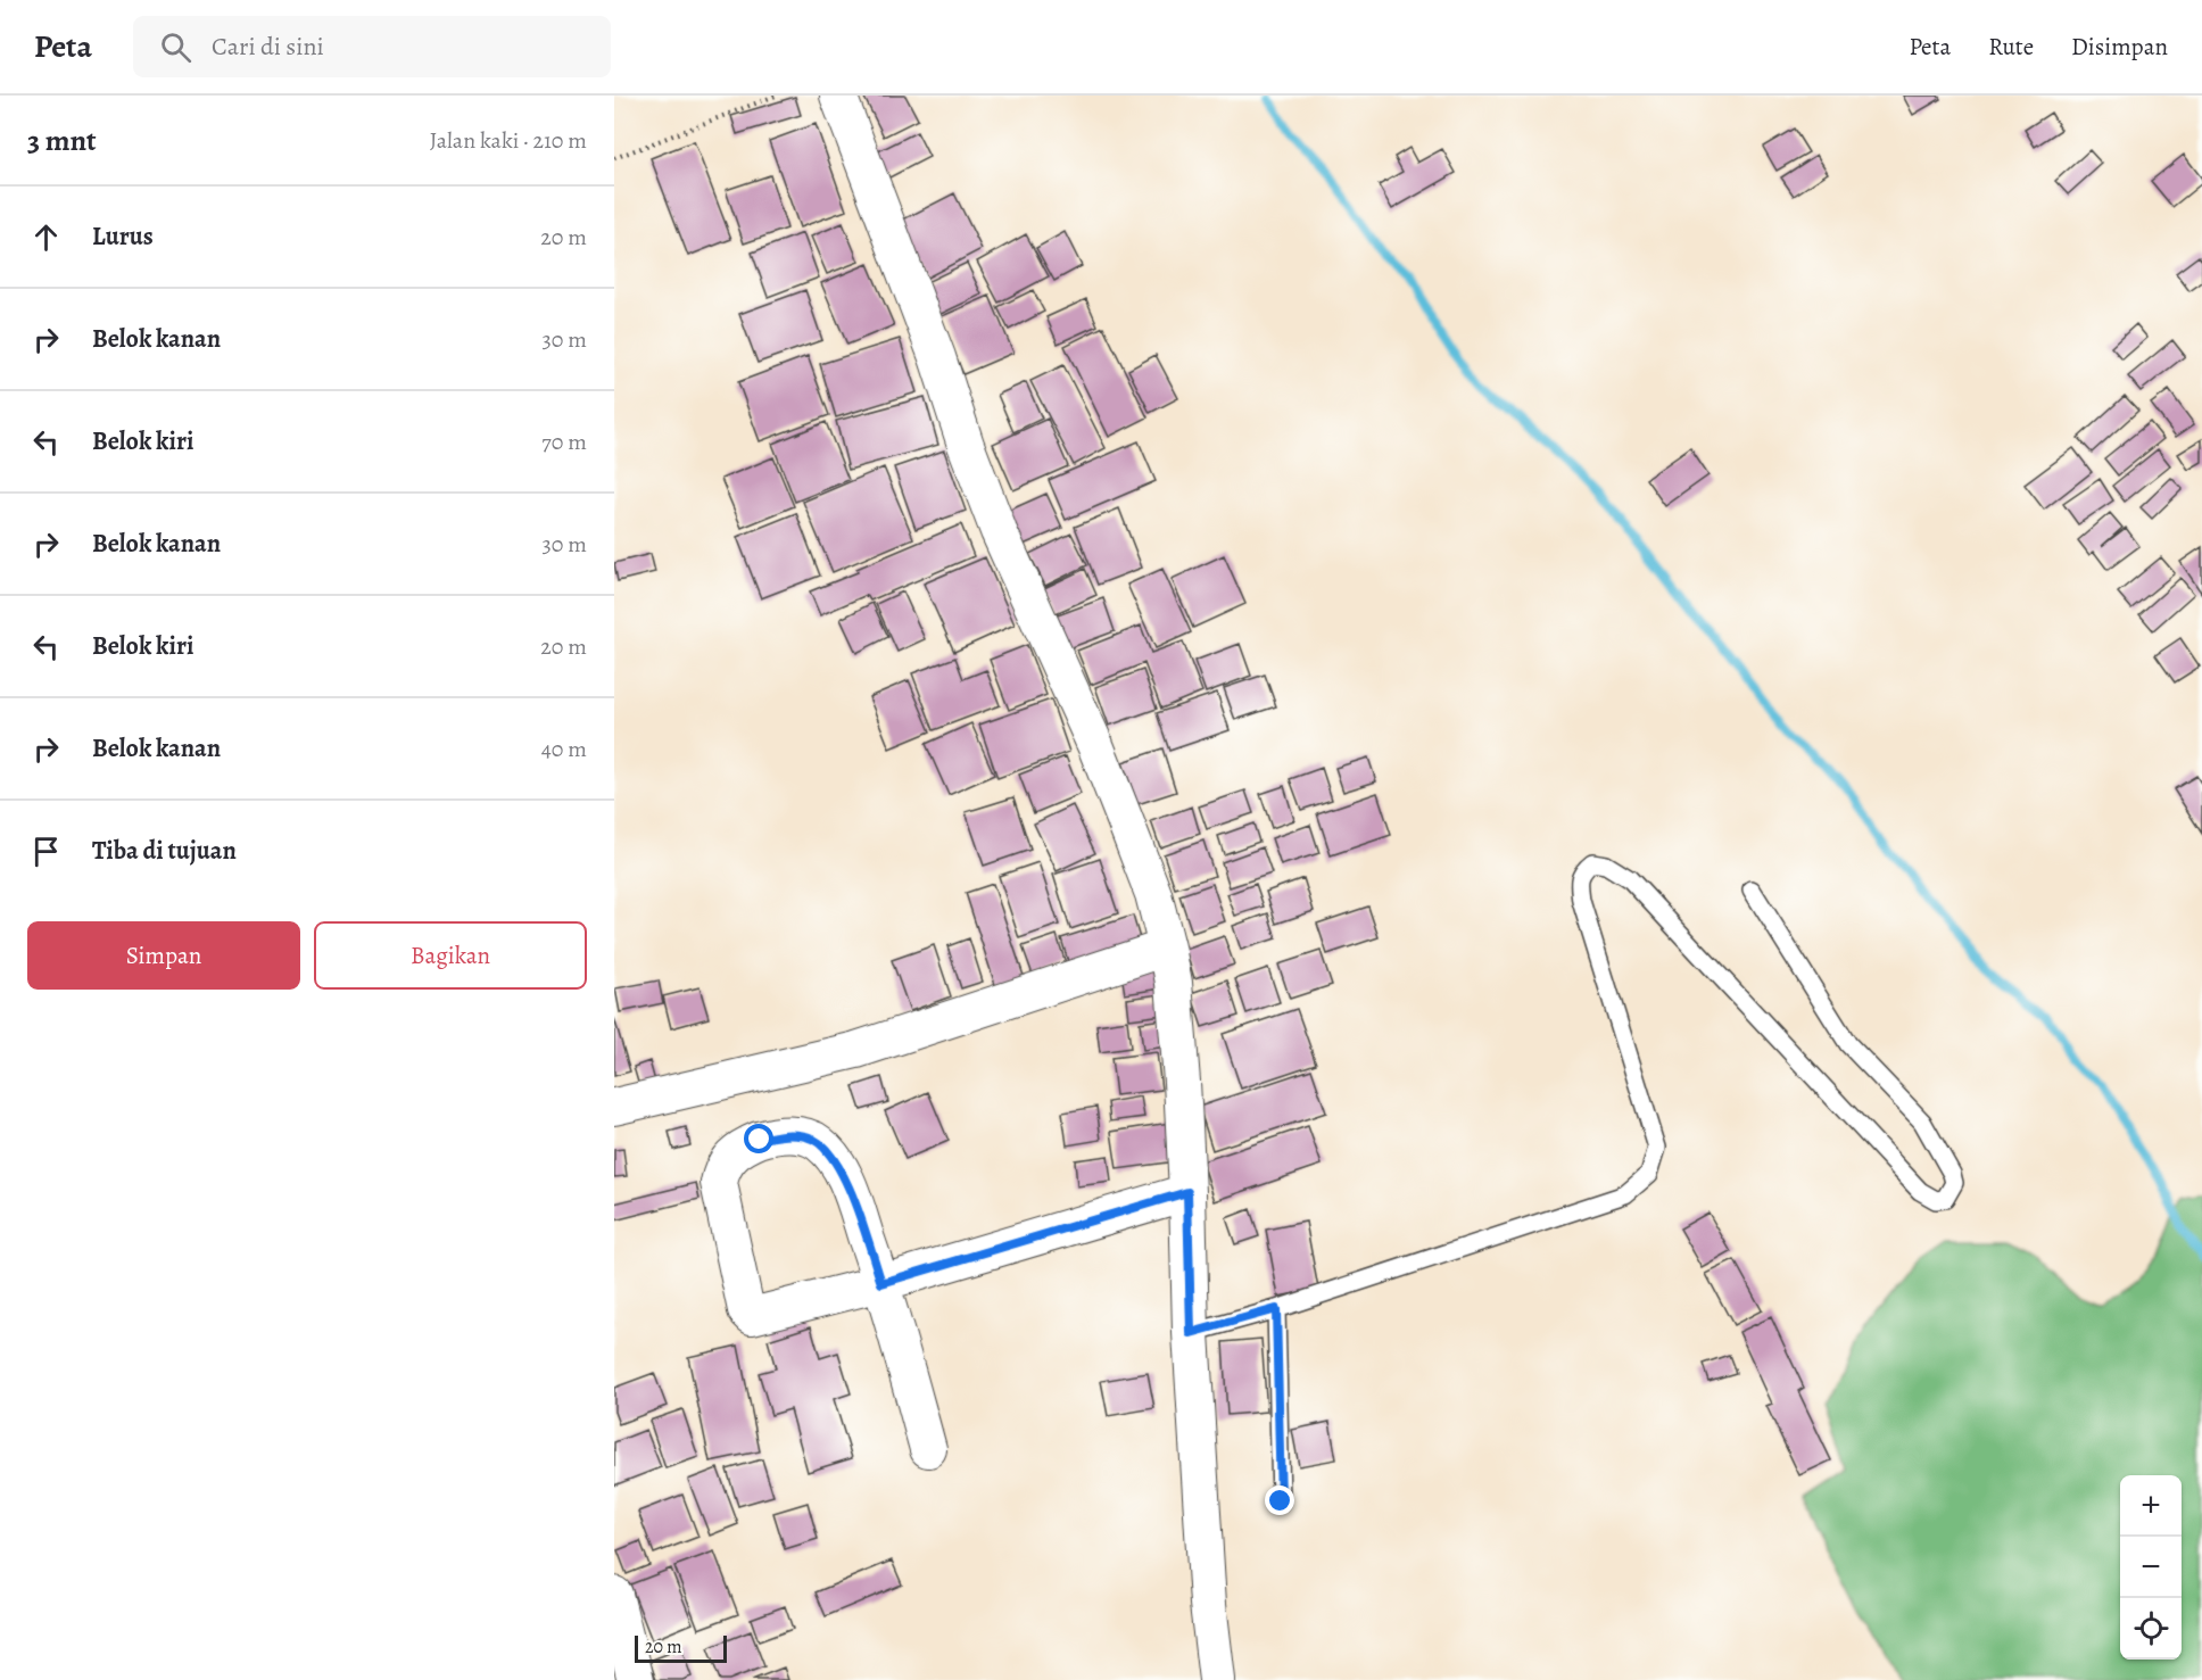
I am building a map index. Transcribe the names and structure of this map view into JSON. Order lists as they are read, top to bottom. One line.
{"scale_bar":"20 m","page":{"header":"Peta","search":"Cari di sini","nav":["Peta","Rute","Disimpan"],"heading":["3 mnt","Jalan kaki · 210 m"],"list":[["Lurus","20 m"],["Belok kanan","30 m"],["Belok kiri","70 m"],["Belok kanan","30 m"],["Belok kiri","20 m"],["Belok kanan","40 m"],"Tiba di tujuan"],"buttons":["Simpan","Bagikan"],"map_buttons":["+","−"],"scale":"20 m"}}
